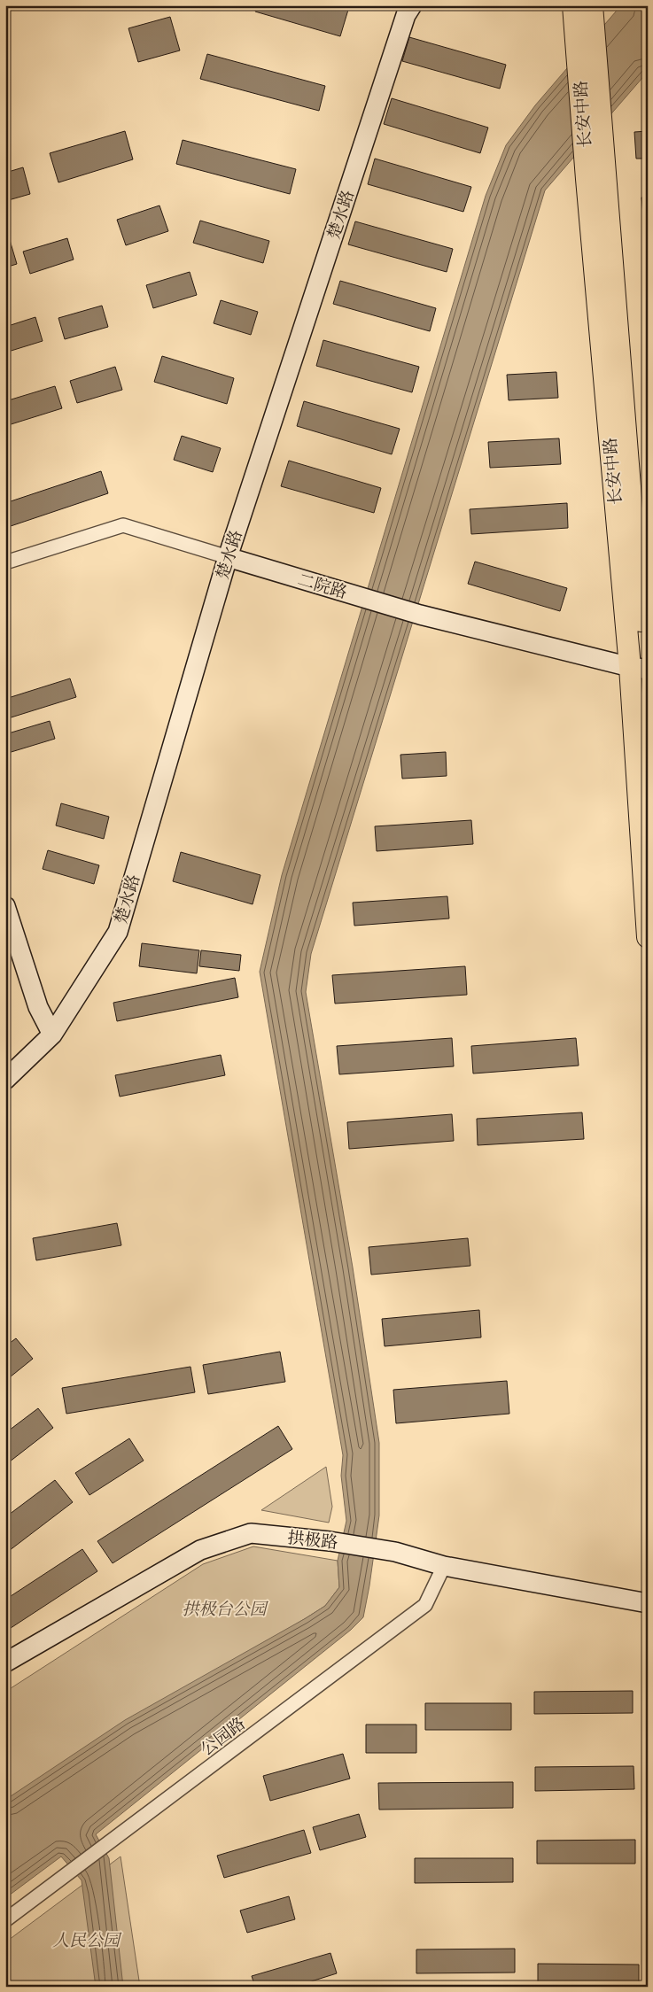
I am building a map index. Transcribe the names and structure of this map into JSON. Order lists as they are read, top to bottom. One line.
{"streets":{"main road":["长安中路"],"street":["楚水路","二院路","拱极路","公园路"]},"crossings":[["长安中路","二院路"],["楚水路","二院路"],["拱极路","公园路"]],"parks":["拱极台公园","人民公园"]}
